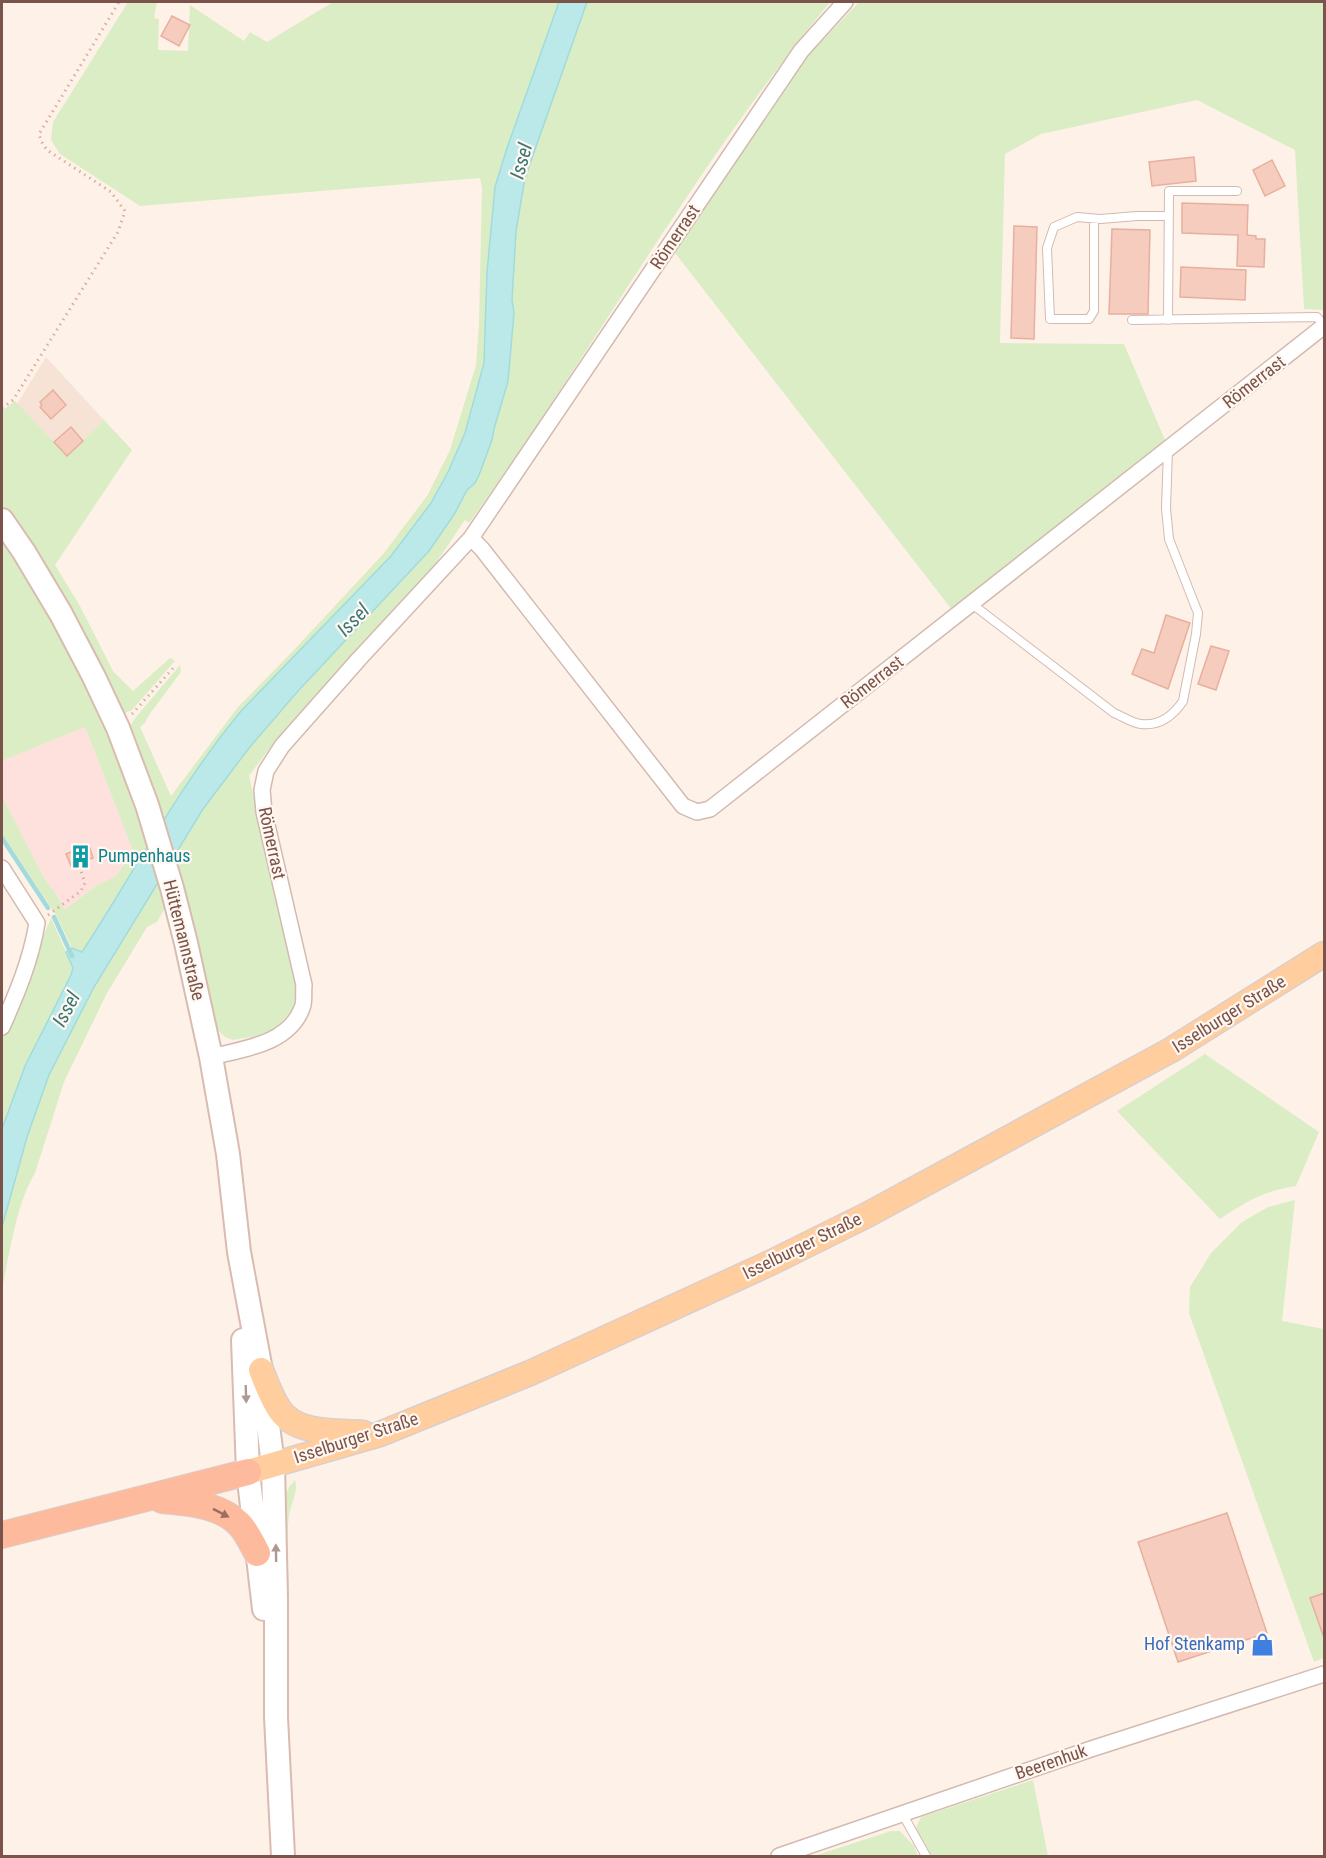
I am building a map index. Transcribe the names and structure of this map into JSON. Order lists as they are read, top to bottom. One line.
{"streets":{"main road":["Hüttemannstraße","Isselburger Straße"],"street":["Römerrast","Beerenhuk"]},"crossings":[["Römerrast","Hüttemannstraße"],["Hüttemannstraße","Isselburger Straße"]],"water":["Issel"],"places":{"building":["Pumpenhaus"],"shop":["Hof Stenkamp"]}}
